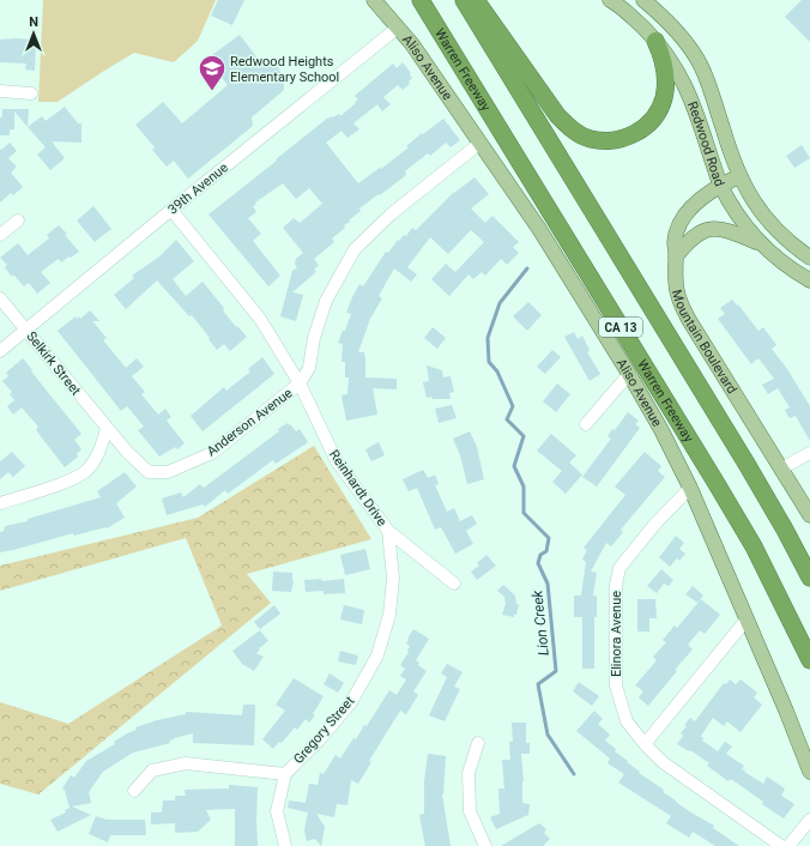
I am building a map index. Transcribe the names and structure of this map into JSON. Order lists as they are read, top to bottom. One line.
{"streets":{"highway":["Warren Freeway","CA 13"],"main road":["Aliso Avenue","Redwood Road","Mountain Boulevard"],"street":["39th Avenue","Selkirk Street","Anderson Avenue","Reinhardt Drive","Elinora Avenue","Gregory Street"]},"crossings":[["Aliso Avenue","39th Avenue"],["Aliso Avenue","Anderson Avenue"],["Aliso Avenue","Elinora Avenue"],["Redwood Road","Mountain Boulevard"],["39th Avenue","Selkirk Street"],["39th Avenue","Reinhardt Drive"],["Selkirk Street","Anderson Avenue"],["Anderson Avenue","Reinhardt Drive"],["Reinhardt Drive","Gregory Street"]],"water":["Lion Creek"],"places":{"school or university":["Redwood Heights Elementary School"]},"north":"top"}
